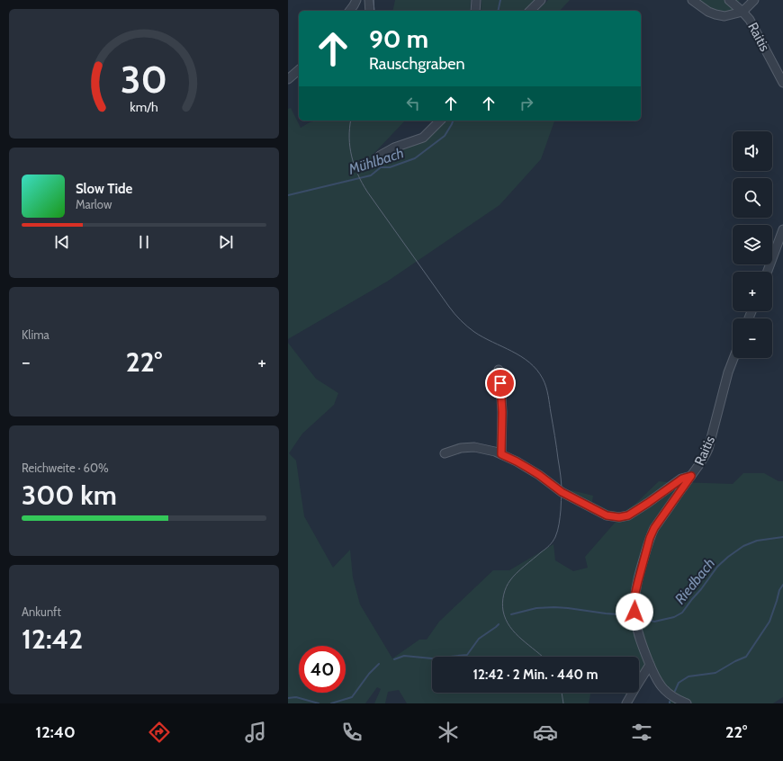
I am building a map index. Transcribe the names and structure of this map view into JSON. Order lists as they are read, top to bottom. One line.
{"streets":{"street":["Raitis"]},"water":["Mühlbach","Riedbach"],"page":{"turn":["90 m","Rauschgraben"],"map_buttons":["+","−"],"song":["Slow Tide","Marlow"],"tile":["Klima",["Reichweite · 60%","300 km"],["Ankunft","12:42"]],"heat":["−","22°","+"],"limit":"40","trip":"12:42 · 2 Min. · 440 m","tabs":["12:40","22°"],"gauge":["30","km/h"]}}
